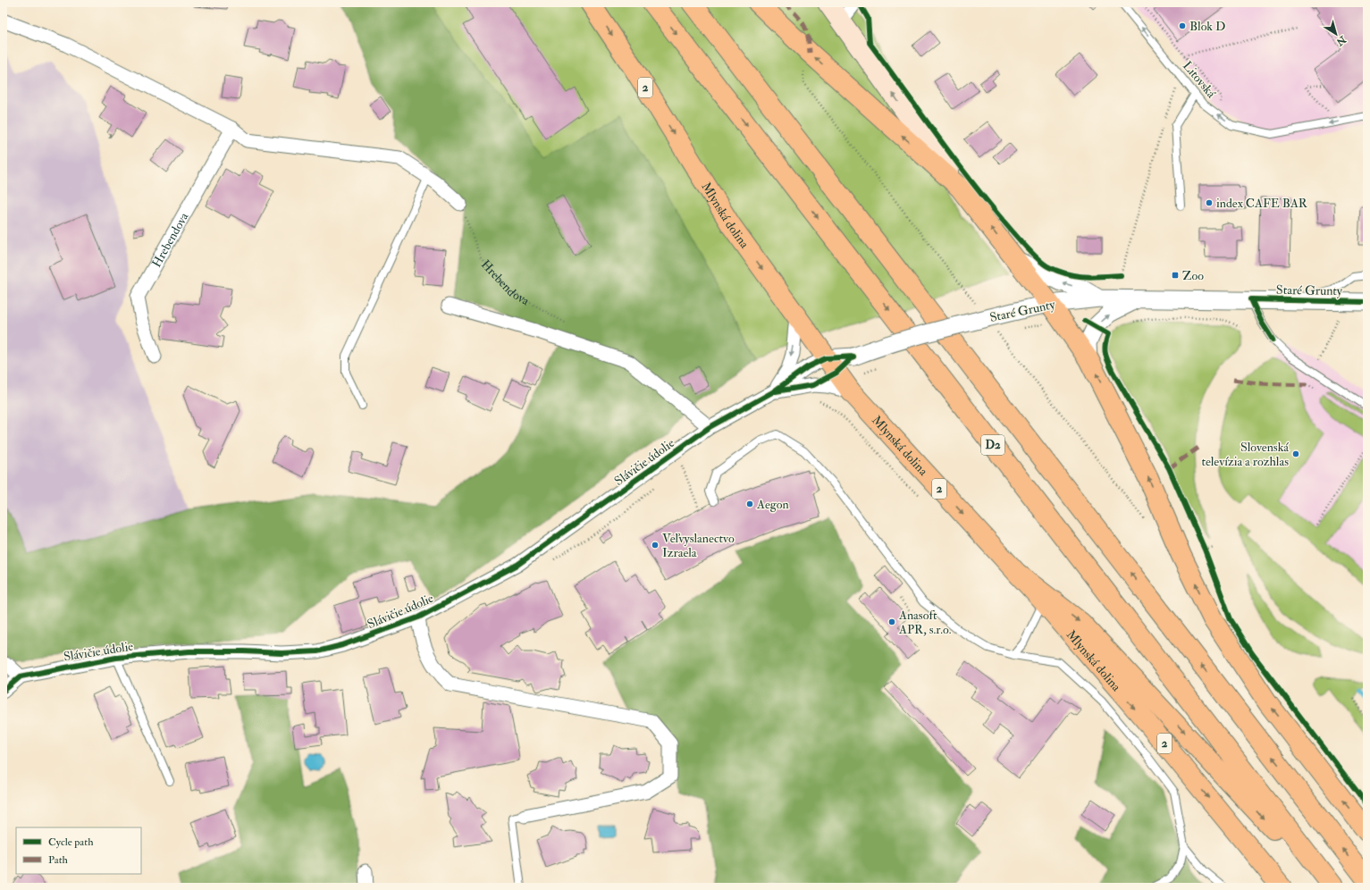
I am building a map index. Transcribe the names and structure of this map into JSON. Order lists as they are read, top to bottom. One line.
{"streets":{"main road":["2","Mlynská dolina","D2"],"street":["Hrebendova","Staré Grunty","Slávičie údolie"],"lane":["Litovská"]},"crossings":[["Mlynská dolina","Staré Grunty"],["Mlynská dolina","Slávičie údolie"],["Staré Grunty","Slávičie údolie"]],"one_way":["Litovská"],"places":{"other":["Blok D","index CAFE BAR","Slovenská televízia a rozhlas","Aegon","Veľvyslanectvo Izraela","Anasoft APR, s.r.o."],"transit":["Zoo"]},"legend":["Cycle path","Path"],"north":"bottom right"}
